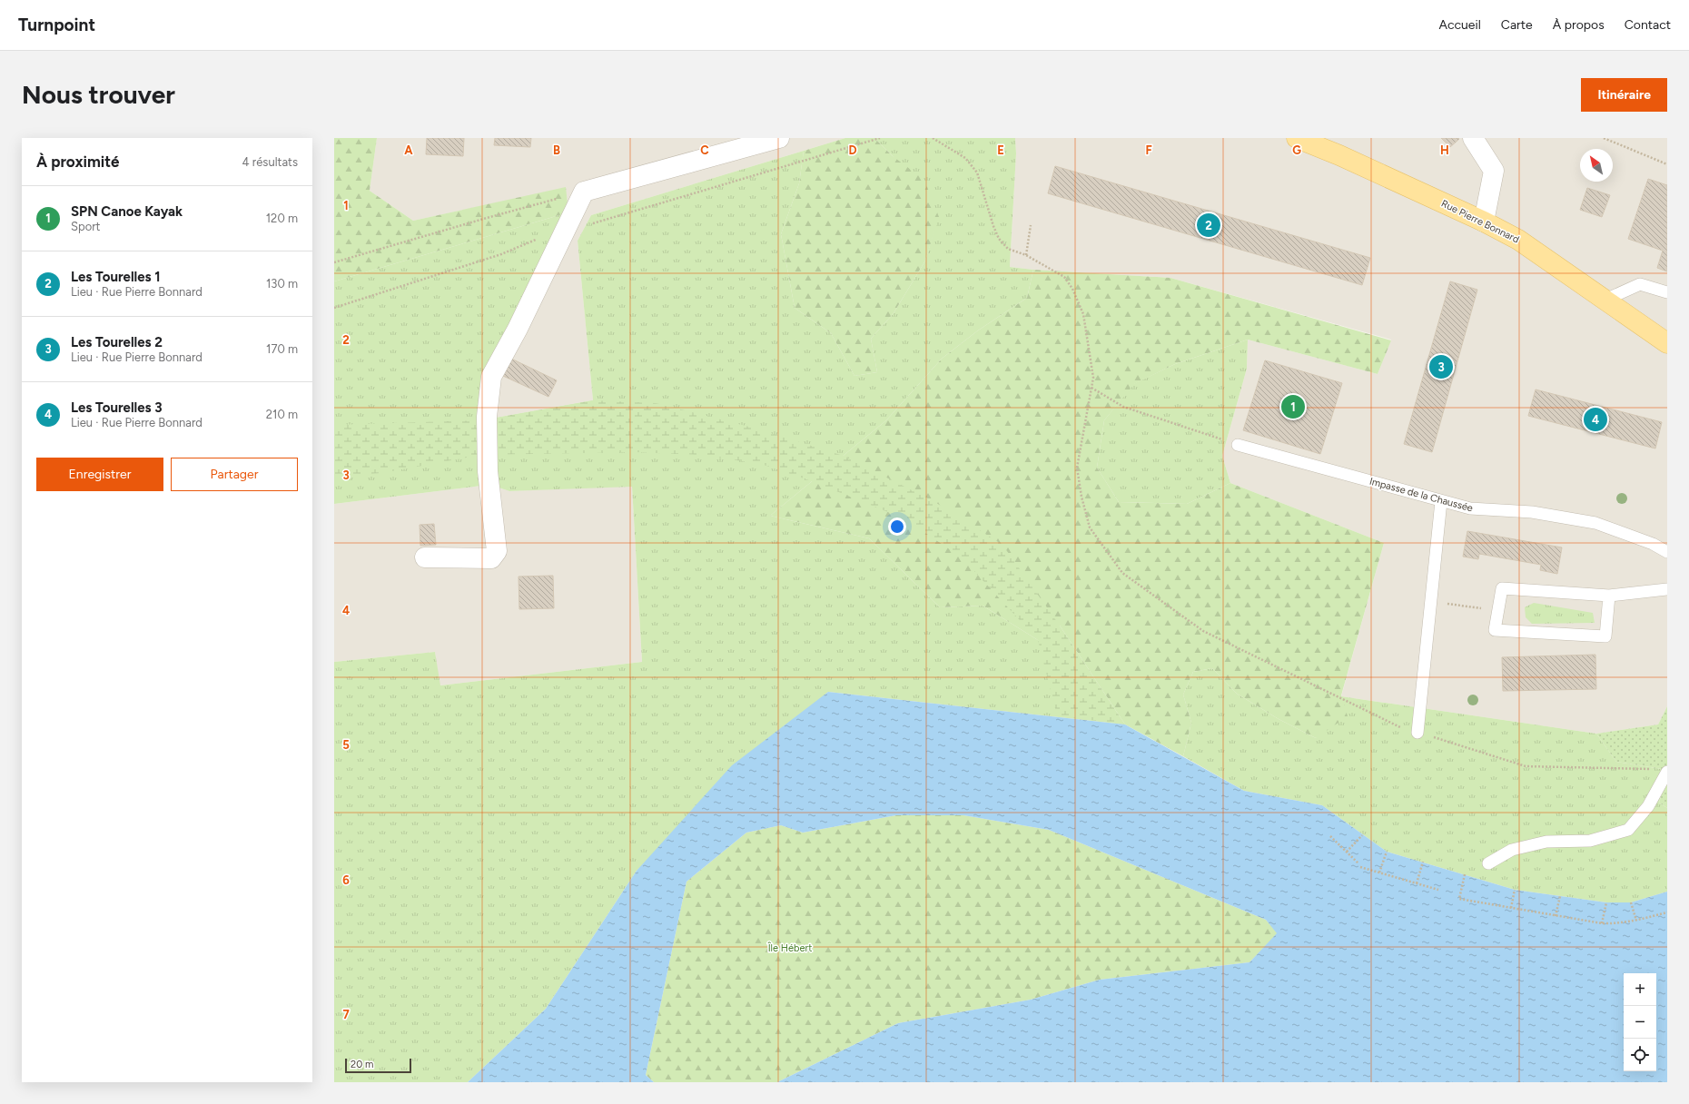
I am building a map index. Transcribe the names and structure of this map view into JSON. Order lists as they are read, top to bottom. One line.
{"streets":{"main road":["Rue Pierre Bonnard"],"lane":["Impasse de la Chaussée"]},"parks":["Île Hébert"],"scale_bar":"20 m","north":"top left","page":{"header":"Turnpoint","nav":["Accueil","Carte","À propos","Contact"],"buttons":["Itinéraire",["Enregistrer","Partager"]],"title":"Nous trouver","heading":["À proximité","4 résultats"],"list":[{"mark":"1","name":"SPN Canoe Kayak","note":"Sport","value":"120 m"},{"mark":"2","name":"Les Tourelles 1","note":"Lieu · Rue Pierre Bonnard","value":"130 m"},{"mark":"3","name":"Les Tourelles 2","note":"Lieu · Rue Pierre Bonnard","value":"170 m"},{"mark":"4","name":"Les Tourelles 3","note":"Lieu · Rue Pierre Bonnard","value":"210 m"}],"pins":["2","3","1","4"],"map_buttons":["+","−"],"scale":"20 m"},"grid":{"columns":["A","B","C","D","E","F","G","H"],"rows":["1","2","3","4","5","6","7"]}}
